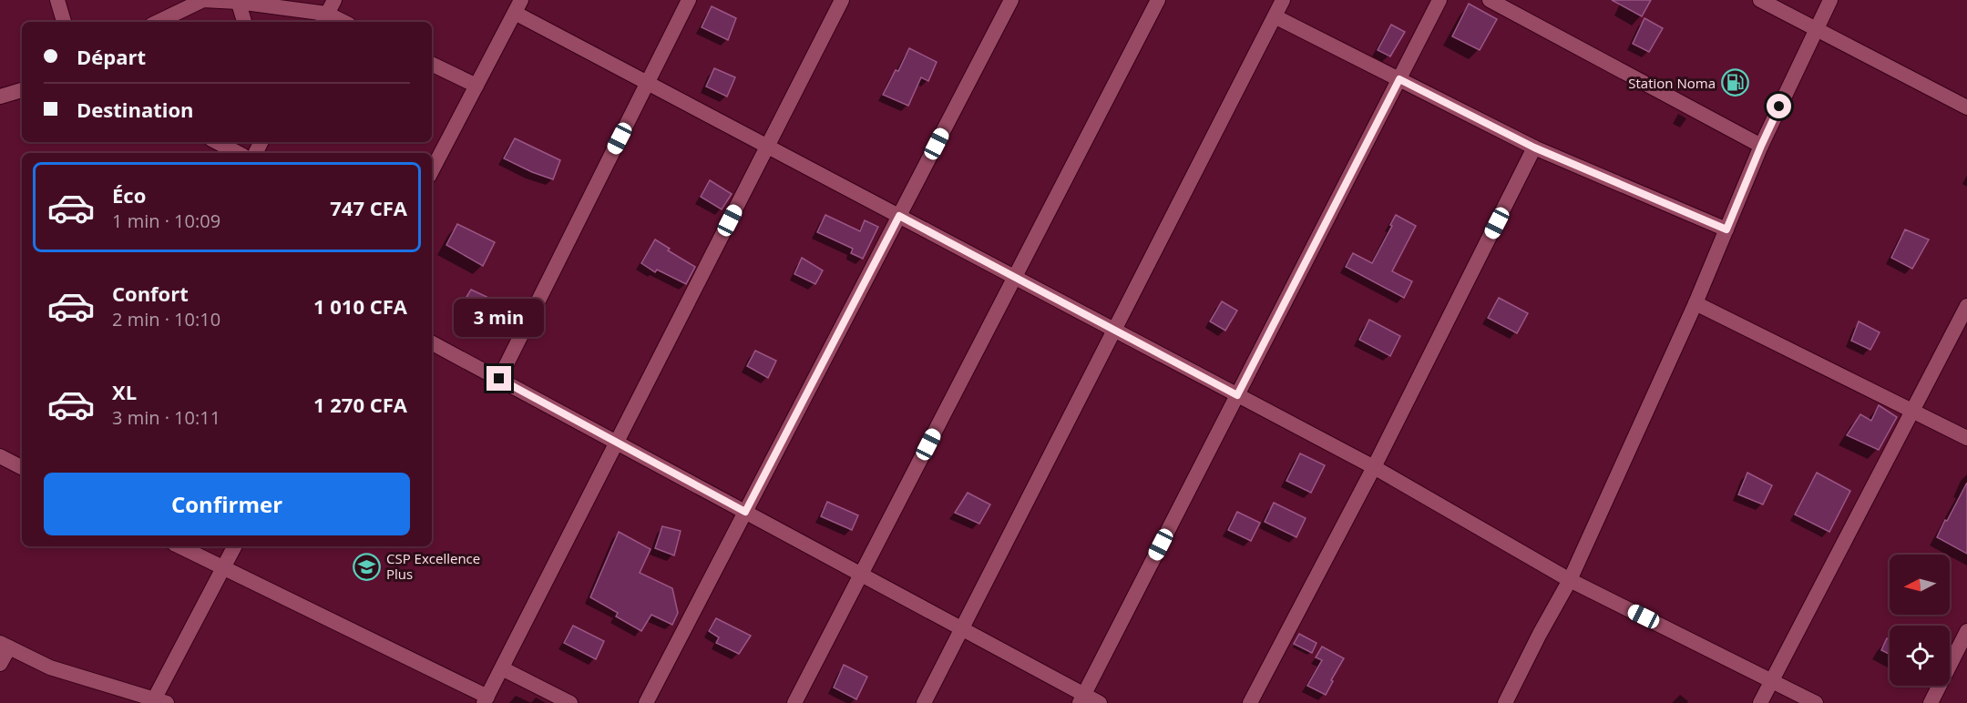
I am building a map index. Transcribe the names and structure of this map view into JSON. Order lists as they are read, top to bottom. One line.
{"places":{"fuel station":["Station Noma"],"school or university":["CSP Excellence Plus"]},"north":"left","page":{"banner":["Départ","Destination"],"list":[{"name":"Éco","note":"1 min · 10:09","value":"747 CFA"},{"name":"Confort","note":"2 min · 10:10","value":"1 010 CFA"},{"name":"XL","note":"3 min · 10:11","value":"1 270 CFA"}],"bubble":"3 min","buttons":"Confirmer"}}
